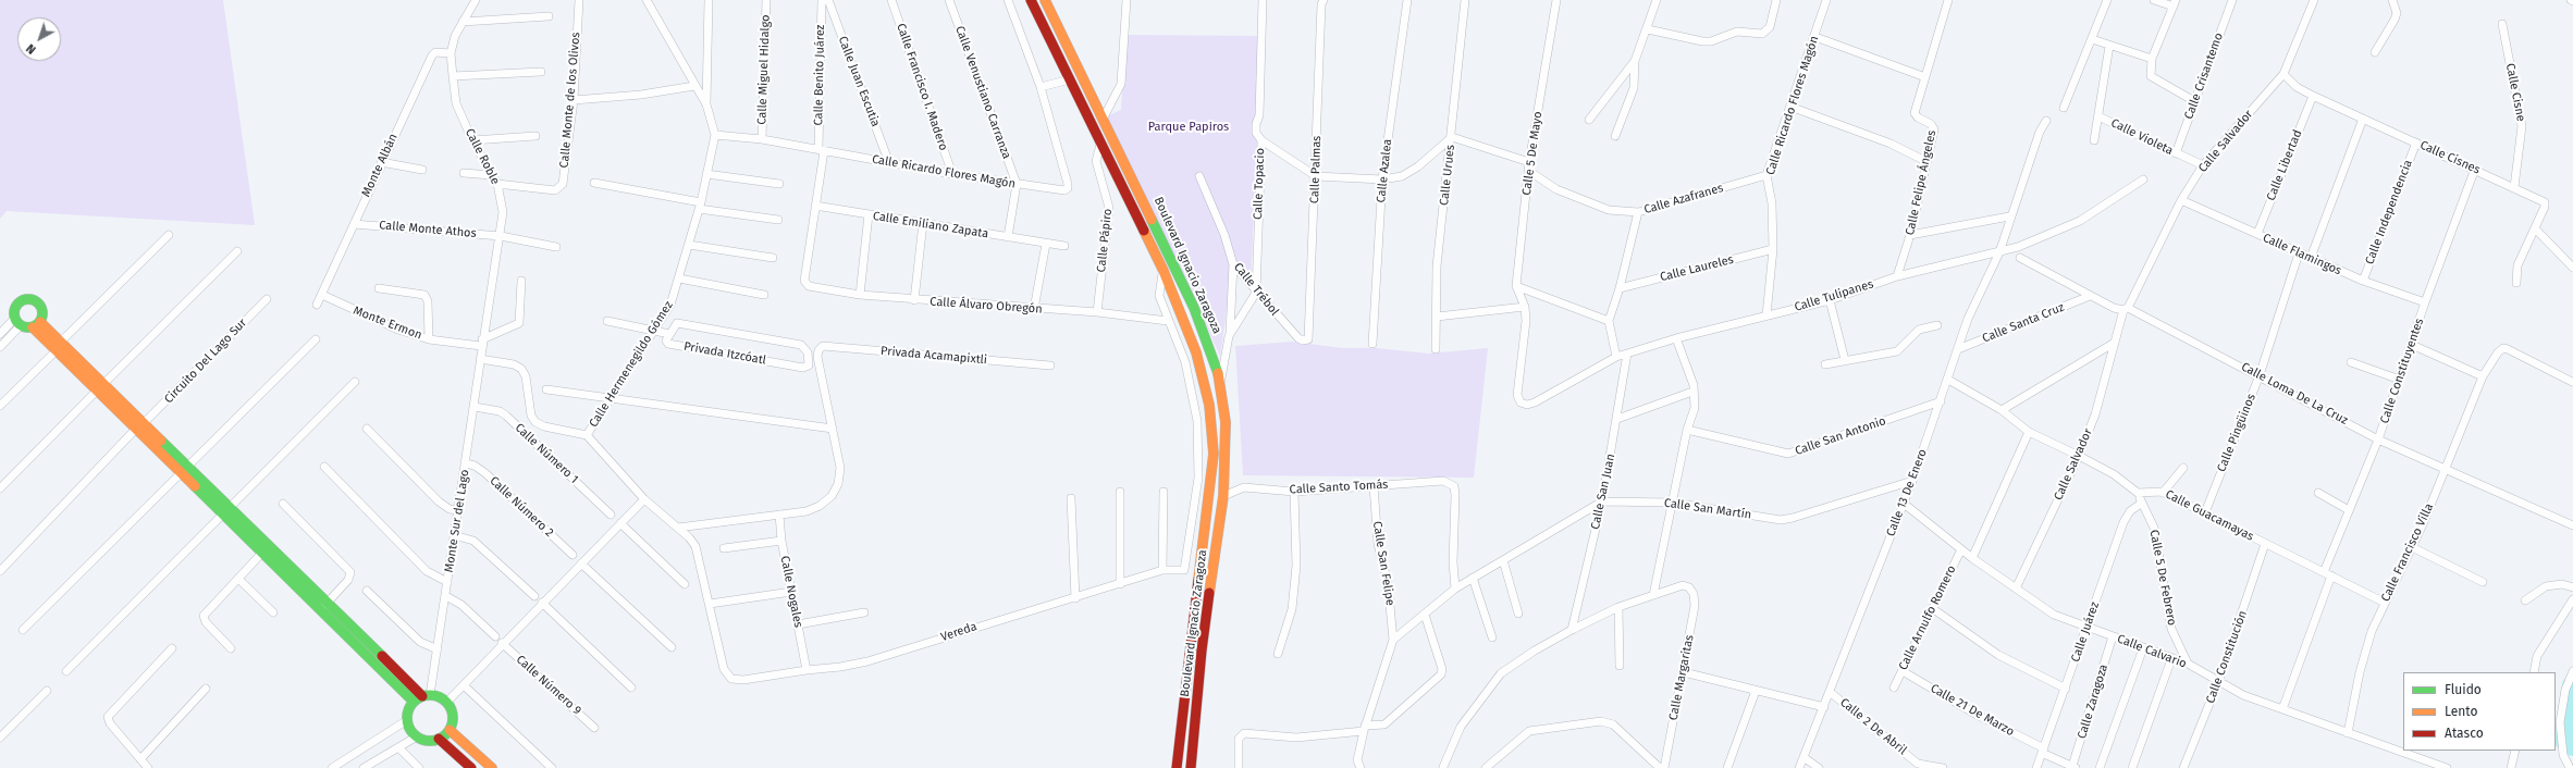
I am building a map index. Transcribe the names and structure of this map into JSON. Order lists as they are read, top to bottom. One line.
{"streets":{"main road":["Boulevard Ignacio Zaragoza"],"street":["Calle Miguel Hidalgo","Calle Benito Juárez","Calle Crisantemo","Calle Juan Escutia","Calle Francisco I. Madero","Calle Venustiano Carranza","Calle Cisne","Calle Monte de los Olivos","Calle Ricardo Flores Magón","Calle Violeta","Calle Salvador","Calle 5 De Mayo","Calle Roble","Calle Cisnes","Monte Albán","Calle Libertad","Calle Palmas","Calle Azalea","Calle Urues","Calle Felipe Ángeles","Calle Topacio","Calle Azafranes","Calle Independencia","Calle Emiliano Zapata","Calle Monte Athos","Calle Pápiro","Calle Flamingos","Calle Laureles","Calle Trébol","Calle Tulipanes","Calle Álvaro Obregón","Monte Ermon","Calle Santa Cruz","Privada Itzcóatl","Privada Acamapixtli","Circuito Del Lago Sur","Calle Hermenegildo Gómez","Calle Constituyentes","Calle Loma De La Cruz","Calle Pingüinos","Calle San Antonio","Calle Número 1","Calle Santo Tomás","Calle San Juan","Calle 13 De Enero","Calle Número 2","Calle San Martín","Calle Guacamayas","Monte Sur del Lago","Calle Francisco Villa","Calle San Felipe","Calle 5 De Febrero","Calle Nogales","Calle Arnulfo Romero","Vereda","Calle Juárez","Calle Calvario","Calle Constitución","Calle Margaritas","Calle Número 9","Calle Zaragoza","Calle 21 De Marzo","Calle 2 De Abril"]},"crossings":[["Calle Miguel Hidalgo","Calle Ricardo Flores Magón"],["Calle Benito Juárez","Calle Ricardo Flores Magón"],["Calle Benito Juárez","Calle Emiliano Zapata"],["Calle Benito Juárez","Calle Álvaro Obregón"],["Calle Crisantemo","Calle Violeta"],["Calle Juan Escutia","Calle Ricardo Flores Magón"],["Calle Francisco I. Madero","Calle Ricardo Flores Magón"],["Calle Venustiano Carranza","Calle Ricardo Flores Magón"],["Calle Venustiano Carranza","Calle Emiliano Zapata"],["Calle Cisne","Calle Cisnes"],["Calle Monte de los Olivos","Calle Roble"],["Calle Ricardo Flores Magón","Calle Azafranes"],["Calle Ricardo Flores Magón","Calle Laureles"],["Calle Ricardo Flores Magón","Calle Tulipanes"],["Calle Ricardo Flores Magón","Calle Hermenegildo Gómez"],["Calle Violeta","Calle Salvador"],["Calle Salvador","Calle Cisnes"],["Calle Salvador","Calle Flamingos"],["Calle Salvador","Calle Loma De La Cruz"],["Calle Salvador","Calle Calvario"],["Calle 5 De Mayo","Calle Azafranes"],["Calle 5 De Mayo","Calle Tulipanes"],["Calle Roble","Monte Albán"],["Calle Roble","Calle Monte Athos"],["Calle Roble","Monte Ermon"],["Calle Roble","Monte Sur del Lago"],["Calle Cisnes","Calle Libertad"],["Calle Cisnes","Calle Independencia"],["Calle Cisnes","Calle Constituyentes"],["Monte Albán","Calle Monte Athos"],["Monte Albán","Monte Ermon"],["Calle Libertad","Calle Flamingos"],["Calle Palmas","Calle Trébol"],["Calle Felipe Ángeles","Calle Tulipanes"],["Calle Topacio","Calle Trébol"],["Calle Independencia","Calle Flamingos"],["Calle Pápiro","Boulevard Ignacio Zaragoza"],["Calle Pápiro","Calle Álvaro Obregón"],["Calle Flamingos","Calle Constituyentes"],["Calle Flamingos","Calle Pingüinos"],["Boulevard Ignacio Zaragoza","Calle Santo Tomás"],["Calle Tulipanes","Calle San Juan"],["Calle Tulipanes","Calle 13 De Enero"],["Calle Álvaro Obregón","Vereda"],["Monte Ermon","Monte Sur del Lago"],["Calle Santa Cruz","Calle Loma De La Cruz"],["Calle Santa Cruz","Calle 13 De Enero"],["Calle Hermenegildo Gómez","Vereda"],["Calle Constituyentes","Calle Loma De La Cruz"],["Calle Constituyentes","Calle Guacamayas"],["Calle Constituyentes","Calle Calvario"],["Calle Loma De La Cruz","Calle Pingüinos"],["Calle Loma De La Cruz","Calle Francisco Villa"],["Calle Pingüinos","Calle Guacamayas"],["Calle San Antonio","Calle 13 De Enero"],["Calle Número 1","Monte Sur del Lago"],["Calle Santo Tomás","Calle San Felipe"],["Calle San Juan","Calle San Martín"],["Calle 13 De Enero","Calle San Martín"],["Calle 13 De Enero","Calle Calvario"],["Calle 13 De Enero","Calle 2 De Abril"],["Calle Número 2","Monte Sur del Lago"],["Calle Guacamayas","Calle Francisco Villa"],["Calle Guacamayas","Calle 5 De Febrero"],["Calle Guacamayas","Calle Constitución"],["Calle Francisco Villa","Calle Calvario"],["Calle 5 De Febrero","Calle Juárez"],["Calle 5 De Febrero","Calle Calvario"],["Calle Nogales","Vereda"],["Calle Arnulfo Romero","Calle Calvario"],["Calle Arnulfo Romero","Calle 21 De Marzo"],["Calle Juárez","Calle Calvario"],["Calle Juárez","Calle 21 De Marzo"],["Calle Calvario","Calle Constitución"],["Calle Calvario","Calle Zaragoza"],["Calle Zaragoza","Calle 21 De Marzo"]],"parks":["Parque Papiros"],"legend":["Fluido","Lento","Atasco"],"north":"bottom left"}
